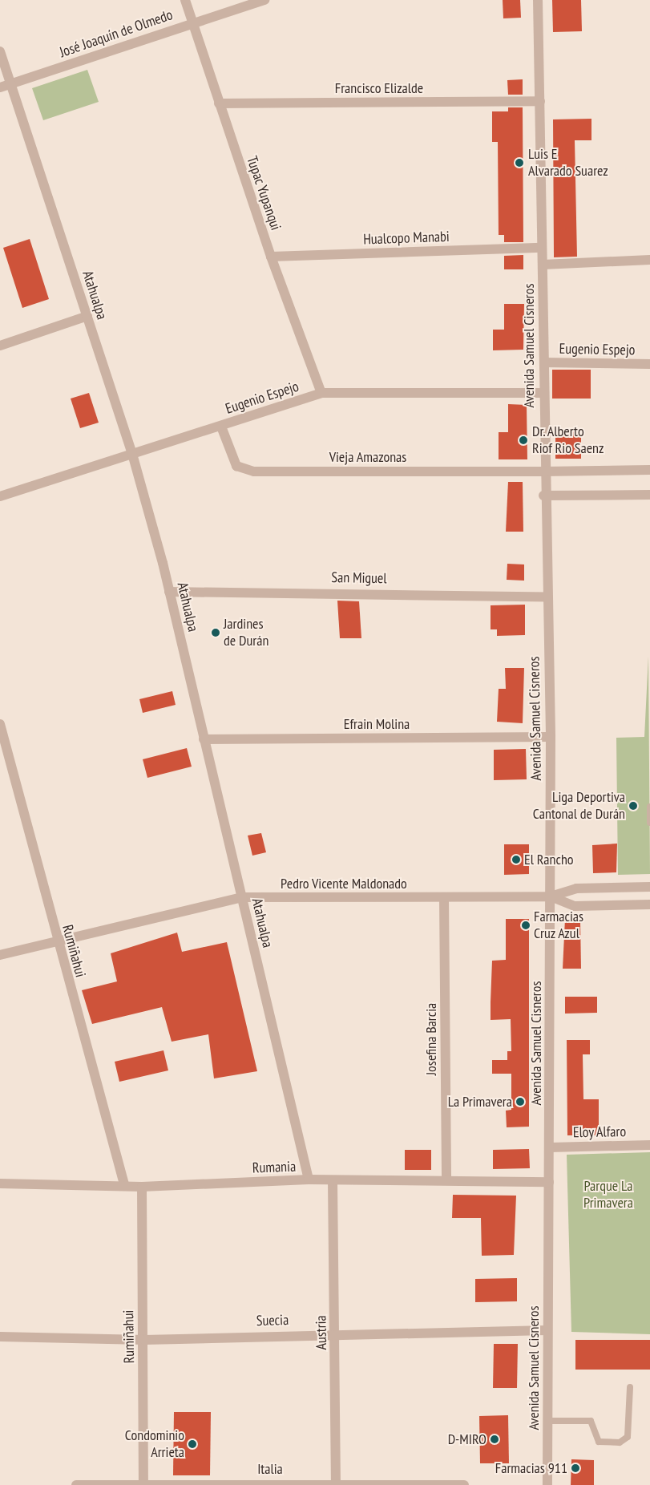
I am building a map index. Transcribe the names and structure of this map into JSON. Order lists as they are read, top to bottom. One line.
{"streets":{"street":["José Joaquín de Olmedo","Francisco Elizalde","Tupac Yupanqui","Hualcopo Manabi","Atahualpa","Avenida Samuel Cisneros","Eugenio Espejo","Vieja Amazonas","San Miguel","Efrain Molina","Pedro Vicente Maldonado","Rumiñahui","Josefina Barcia","Eloy Alfaro","Rumania","Suecia","Austria","Italia"]},"crossings":[["José Joaquín de Olmedo","Tupac Yupanqui"],["José Joaquín de Olmedo","Atahualpa"],["Francisco Elizalde","Tupac Yupanqui"],["Francisco Elizalde","Avenida Samuel Cisneros"],["Tupac Yupanqui","Hualcopo Manabi"],["Tupac Yupanqui","Eugenio Espejo"],["Hualcopo Manabi","Avenida Samuel Cisneros"],["Atahualpa","Eugenio Espejo"],["Atahualpa","San Miguel"],["Atahualpa","Efrain Molina"],["Atahualpa","Pedro Vicente Maldonado"],["Atahualpa","Rumania"],["Avenida Samuel Cisneros","Eugenio Espejo"],["Avenida Samuel Cisneros","Vieja Amazonas"],["Avenida Samuel Cisneros","San Miguel"],["Avenida Samuel Cisneros","Efrain Molina"],["Avenida Samuel Cisneros","Pedro Vicente Maldonado"],["Avenida Samuel Cisneros","Eloy Alfaro"],["Avenida Samuel Cisneros","Rumania"],["Avenida Samuel Cisneros","Suecia"],["Eugenio Espejo","Vieja Amazonas"],["Pedro Vicente Maldonado","Rumiñahui"],["Pedro Vicente Maldonado","Josefina Barcia"],["Rumiñahui","Rumania"],["Rumiñahui","Suecia"],["Rumiñahui","Italia"],["Josefina Barcia","Rumania"],["Rumania","Austria"],["Suecia","Austria"],["Austria","Italia"]],"parks":["Parque La Primavera"],"places":["Luis E Alvarado Suarez","Dr. Alberto Riof Rio Saenz","Jardines de Durán","Liga Deportiva Cantonal de Durán","El Rancho","Farmacias Cruz Azul","La Primavera","D-MIRO","Condominio Arrieta","Farmacias 911"]}
